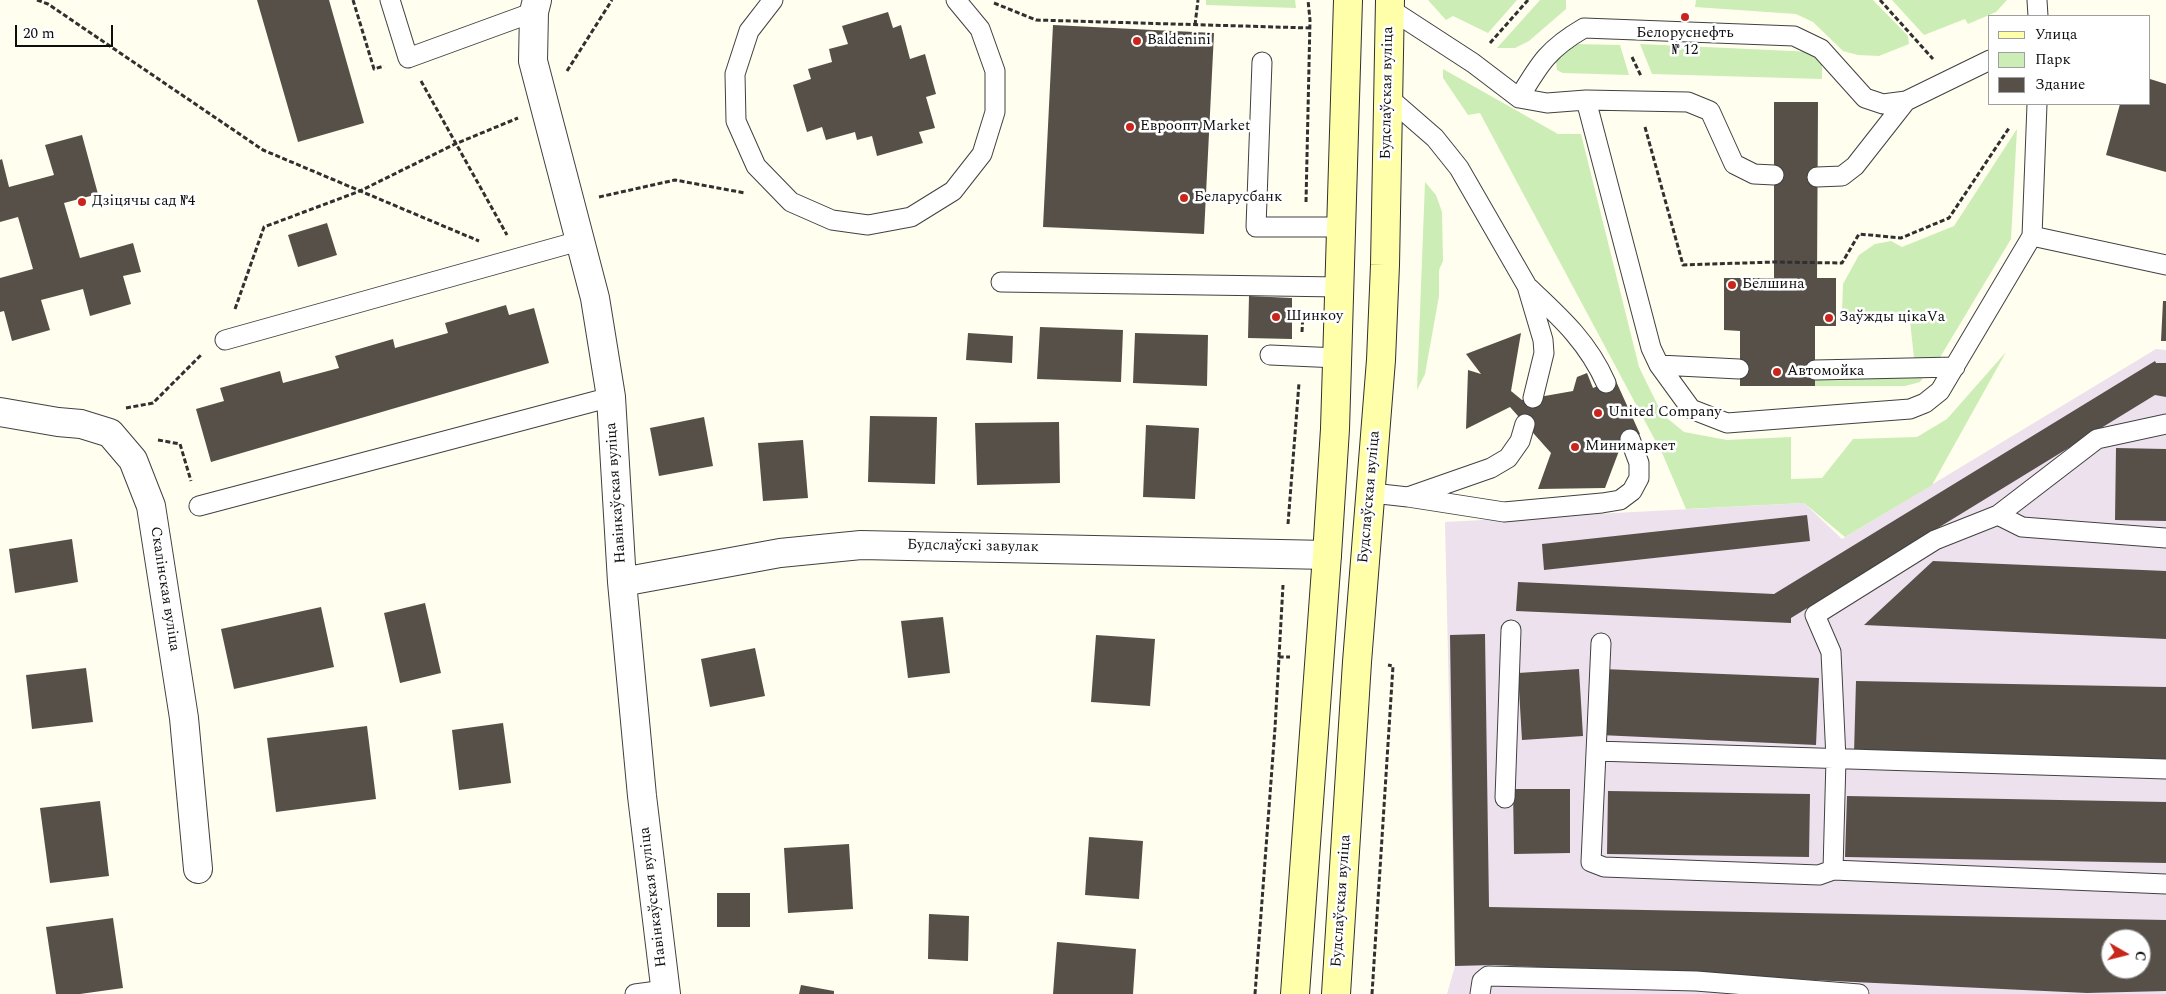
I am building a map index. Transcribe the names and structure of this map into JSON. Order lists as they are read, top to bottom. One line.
{"streets":{"main road":["Будслаўская вуліца"],"street":["Навінкаўская вуліца","Будслаўскі завулак","Скалінская вуліца"]},"crossings":[["Навінкаўская вуліца","Будслаўскі завулак"]],"places":["Белоруснефть № 12","Baldenini","Евроопт Market","Беларусбанк","Дзіцячы сад №4","Белшина","Шинкоу","Заўжды цікаVа","Автомойка","United Company","Минимаркет"],"legend":["Улица","Парк","Здание"],"scale_bar":"20 m","north":"right"}
